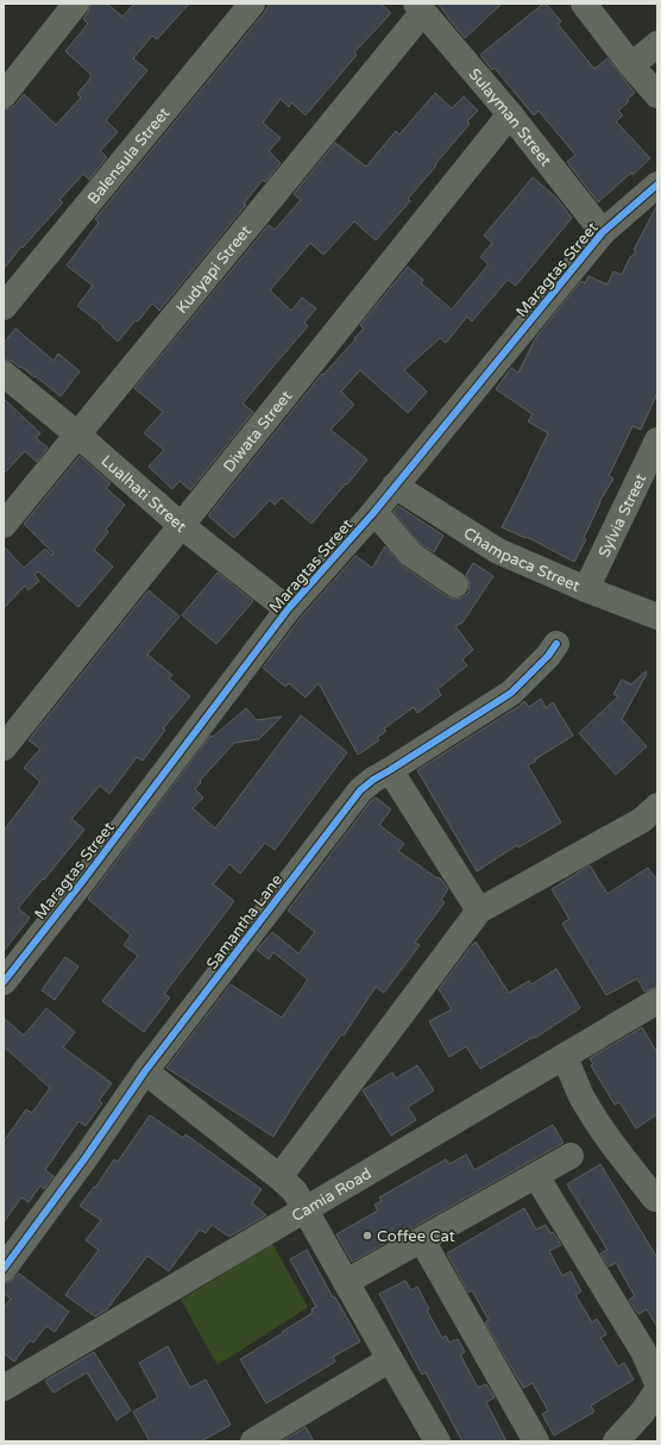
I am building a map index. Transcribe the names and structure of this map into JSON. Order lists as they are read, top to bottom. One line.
{"streets":{"street":["Sulayman Street","Balensula Street","Kudyapi Street","Maragtas Street","Diwata Street","Lualhati Street","Sylvia Street","Champaca Street","Samantha Lane","Camia Road"]},"crossings":[["Sulayman Street","Kudyapi Street"],["Sulayman Street","Maragtas Street"],["Sulayman Street","Diwata Street"],["Kudyapi Street","Lualhati Street"],["Maragtas Street","Lualhati Street"],["Maragtas Street","Champaca Street"],["Diwata Street","Lualhati Street"],["Sylvia Street","Champaca Street"]],"places":["Coffee Cat"]}
